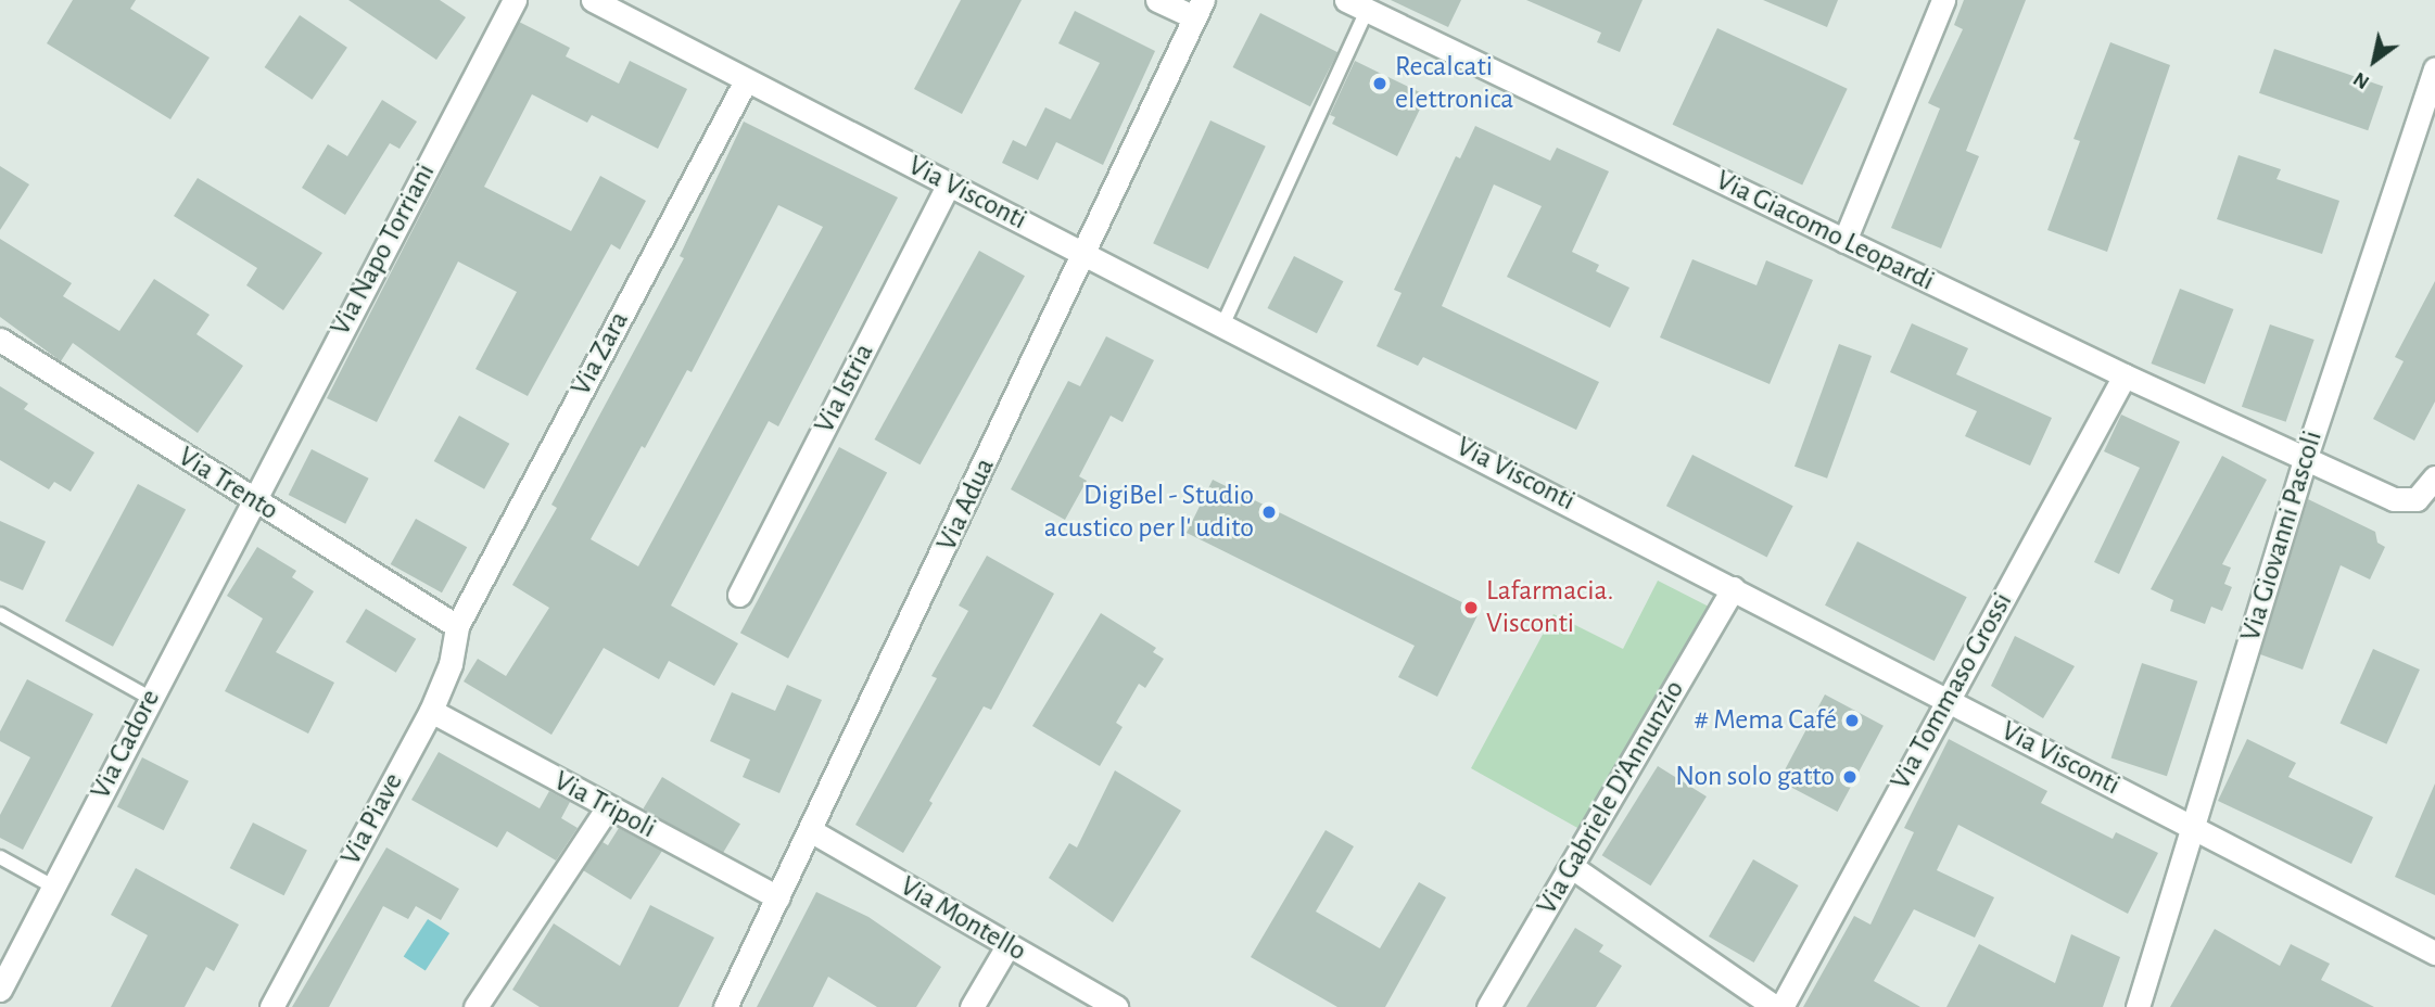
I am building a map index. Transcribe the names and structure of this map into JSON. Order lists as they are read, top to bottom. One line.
{"streets":{"street":["Via Visconti","Via Giacomo Leopardi","Via Napo Torriani","Via Zara","Via Istria","Via Trento","Via Adua","Via Giovanni Pascoli","Via Tommaso Grossi","Via Cadore","Via Gabriele D'Annunzio","Via Tripoli","Via Piave","Via Montello"]},"crossings":[["Via Visconti","Via Zara"],["Via Visconti","Via Istria"],["Via Visconti","Via Adua"],["Via Visconti","Via Giovanni Pascoli"],["Via Visconti","Via Tommaso Grossi"],["Via Visconti","Via Gabriele D'Annunzio"],["Via Giacomo Leopardi","Via Giovanni Pascoli"],["Via Giacomo Leopardi","Via Tommaso Grossi"],["Via Napo Torriani","Via Trento"],["Via Napo Torriani","Via Cadore"],["Via Zara","Via Trento"],["Via Zara","Via Piave"],["Via Trento","Via Cadore"],["Via Trento","Via Piave"],["Via Adua","Via Tripoli"],["Via Adua","Via Montello"],["Via Tripoli","Via Piave"]],"places":["Recalcati elettronica","DigiBel - Studio acustico per l' udito","Lafarmacia. Visconti","# Mema Café","Non solo gatto"],"north":"bottom left"}
